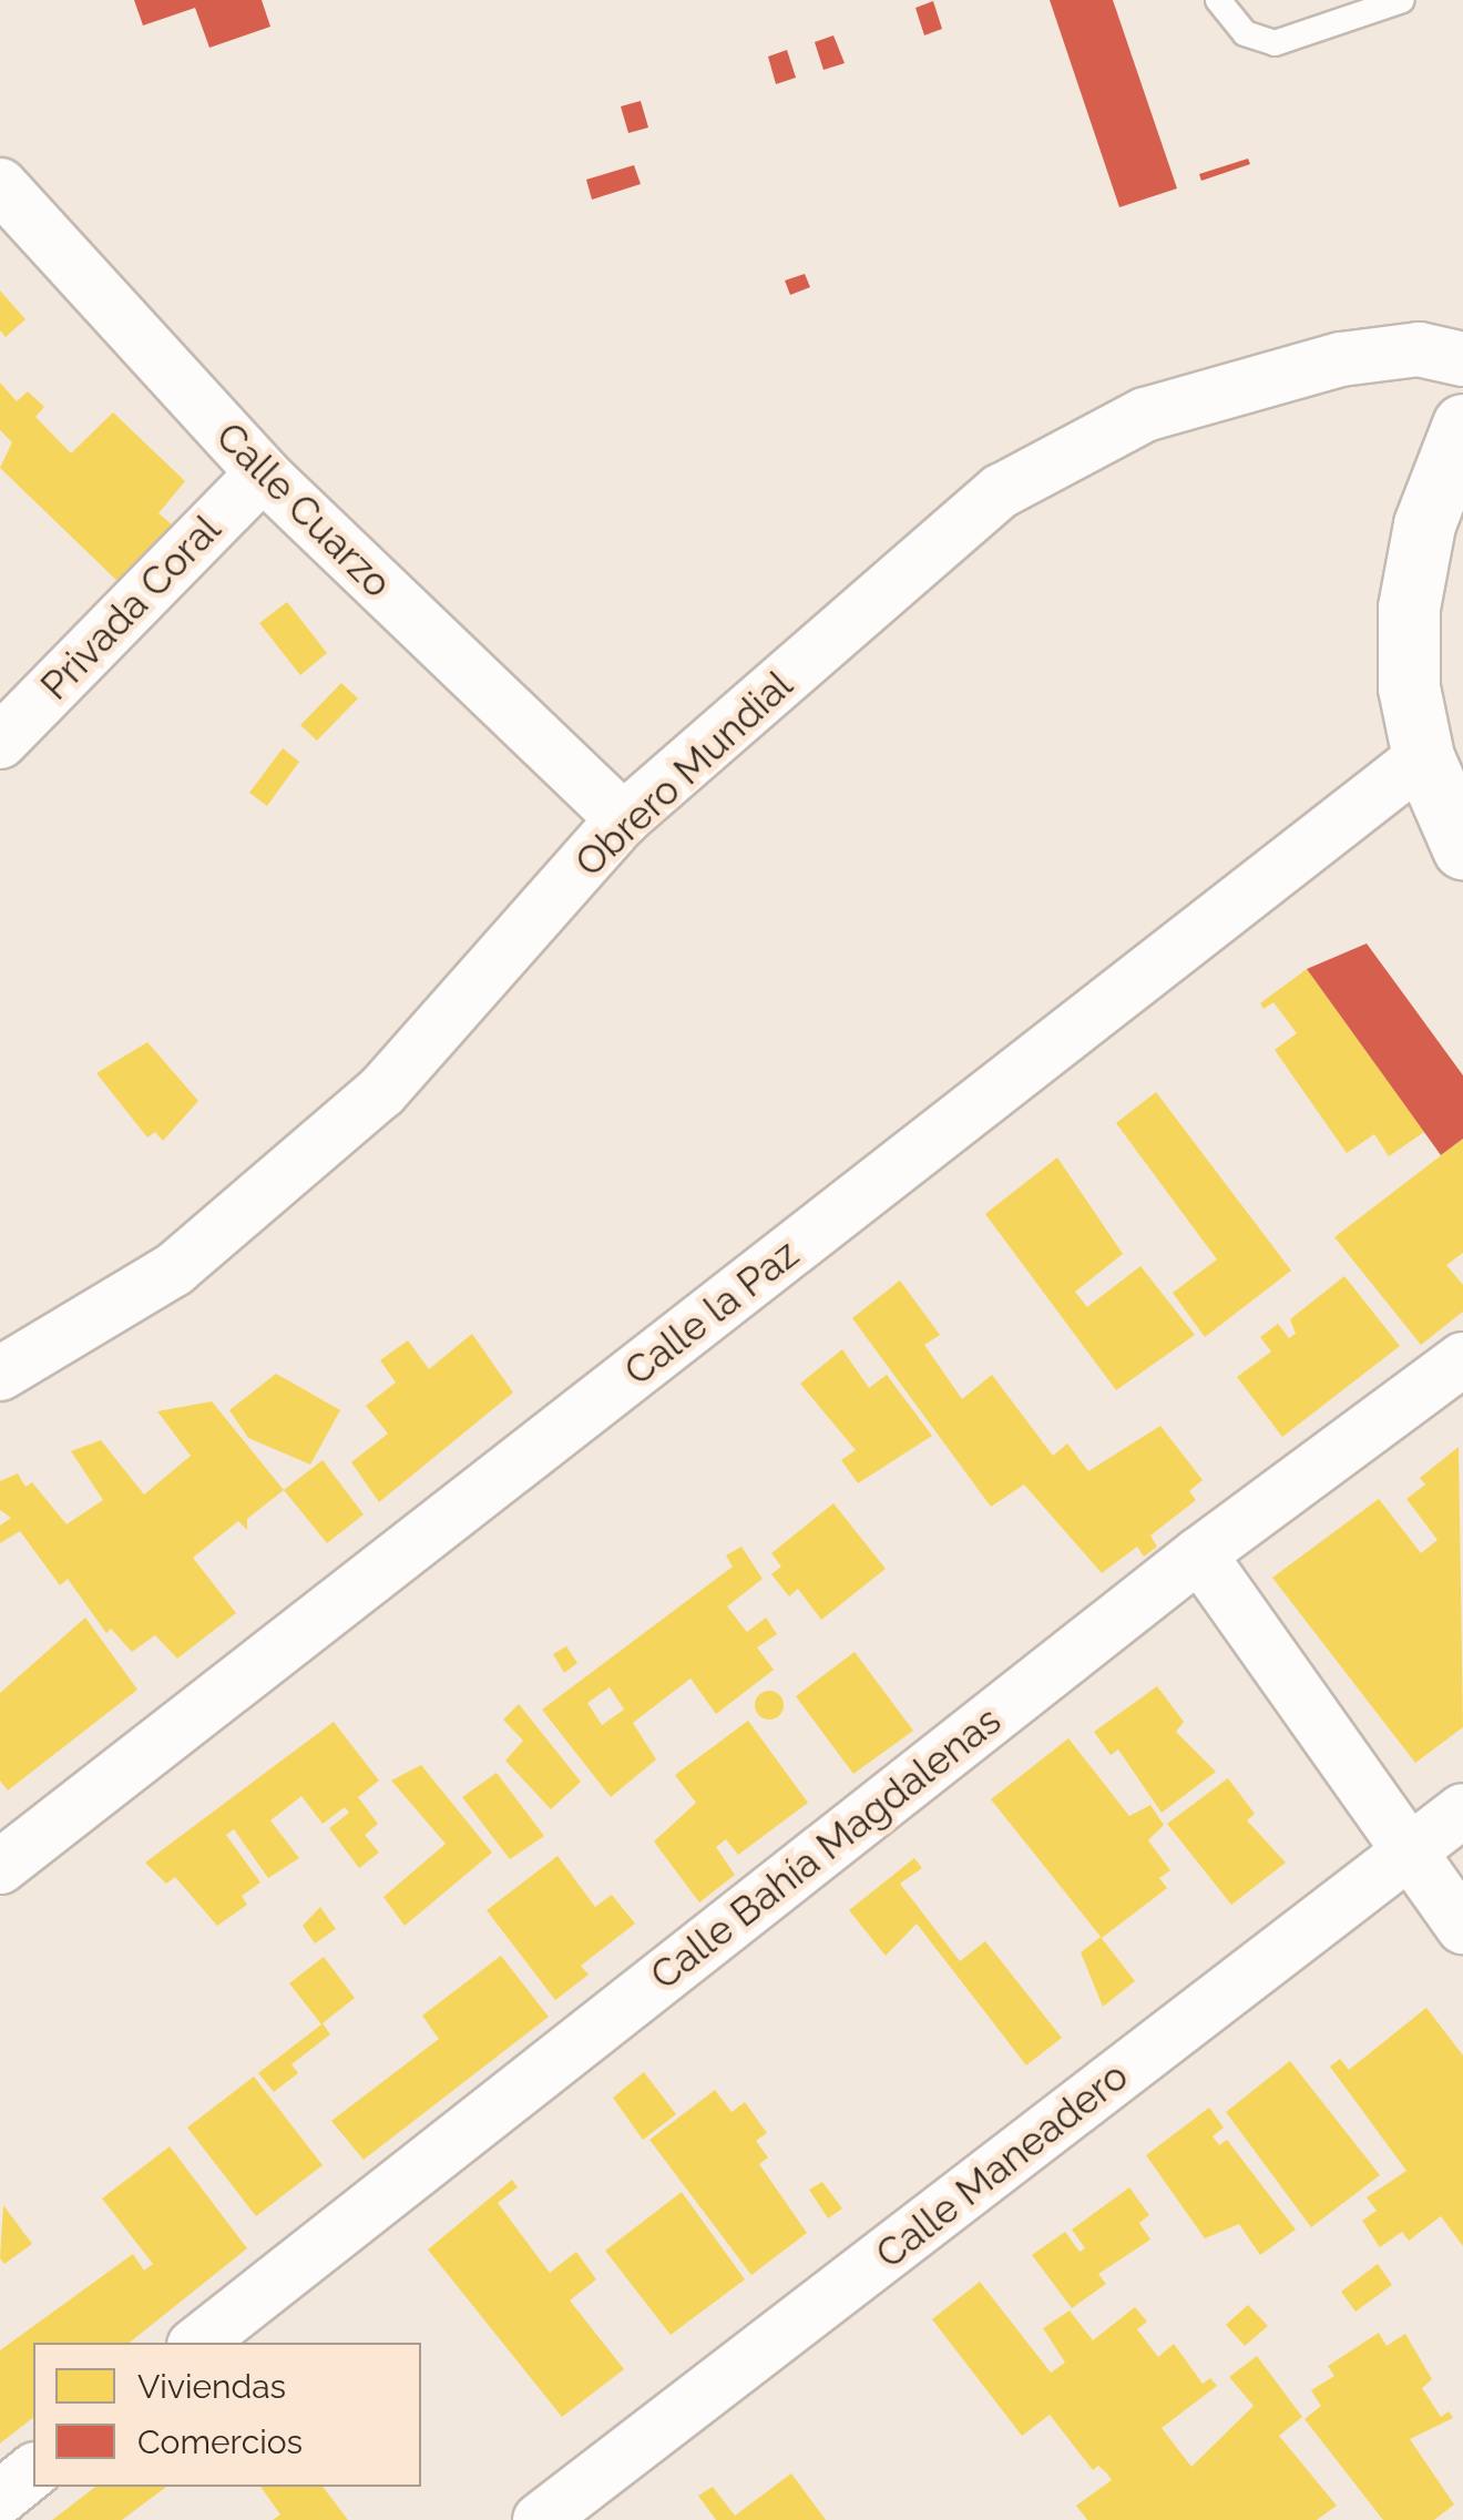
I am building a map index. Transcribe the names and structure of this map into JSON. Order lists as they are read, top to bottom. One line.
{"streets":{"street":["Calle Cuarzo","Privada Coral","Obrero Mundial","Calle la Paz","Calle Bahía Magdalenas","Calle Maneadero"]},"crossings":[["Calle Cuarzo","Privada Coral"],["Calle Cuarzo","Obrero Mundial"]],"legend":["Viviendas","Comercios"]}
